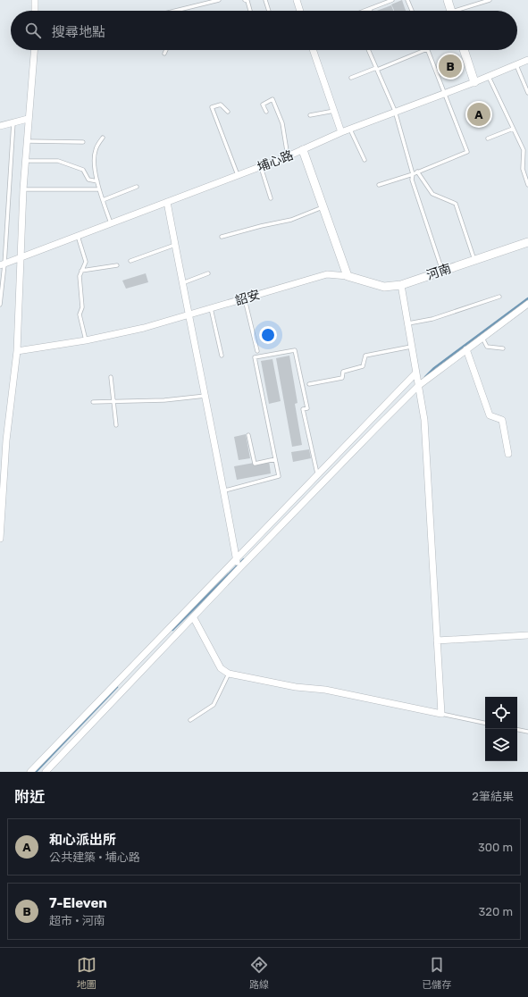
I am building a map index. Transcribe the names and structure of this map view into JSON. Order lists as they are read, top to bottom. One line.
{"streets":{"street":["埔心路","河南","詔安"]},"crossings":[["河南","詔安"]],"page":{"search":"搜尋地點","pins":["B","A"],"heading":["附近","2筆結果"],"list":[{"mark":"A","name":"和心派出所","note":"公共建築 · 埔心路","value":"300 m"},{"mark":"B","name":"7-Eleven","note":"超市 · 河南","value":"320 m"}],"nav":["地圖","路線","已儲存"]}}
